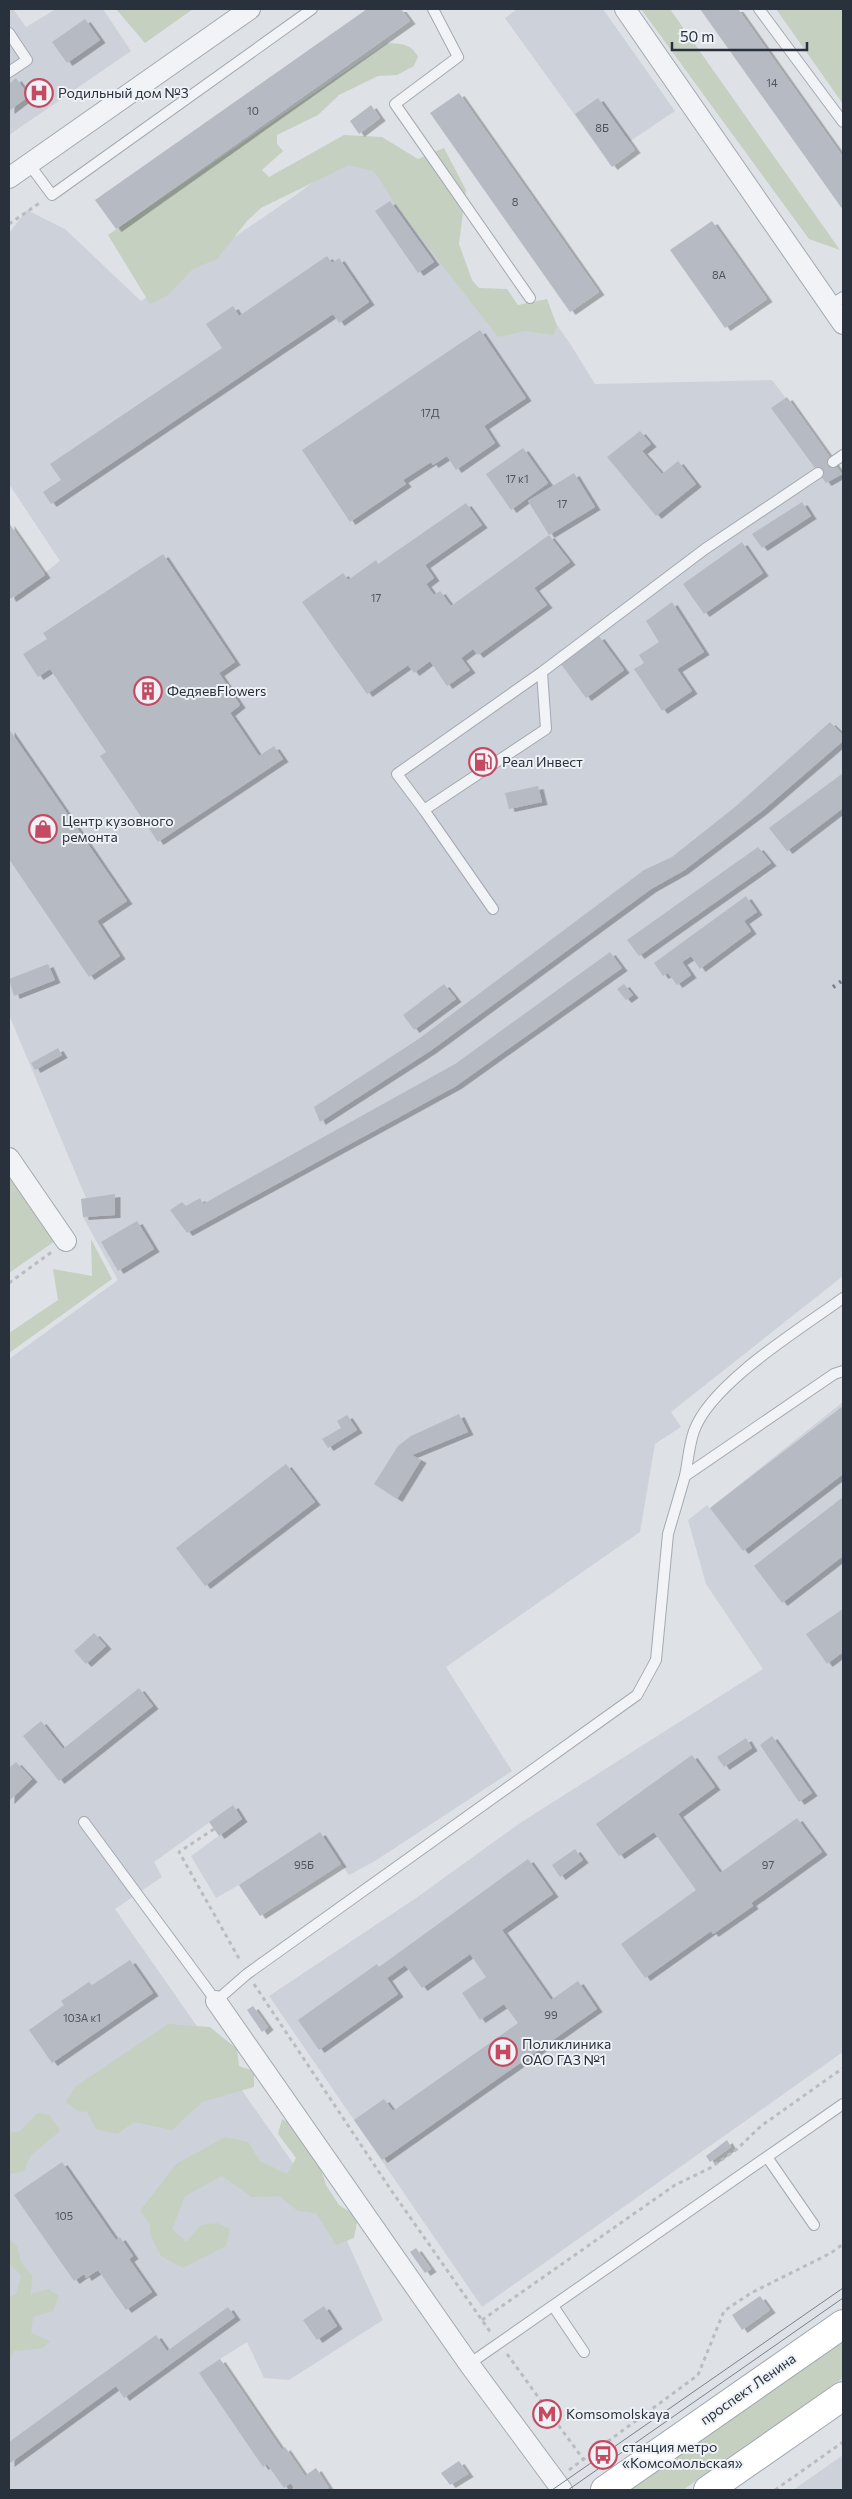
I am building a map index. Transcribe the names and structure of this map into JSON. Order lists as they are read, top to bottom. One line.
{"streets":{"main road":["проспект Ленина"]},"places":{"hospital":["Родильный дом №3","Поликлиника ОАО ГАЗ №1"],"building":["ФедяевFlowers"],"fuel station":["Реал Инвест"],"shop":["Центр кузовного ремонта"],"metro station":["Komsomolskaya"],"bus stop":["станция метро «Комсомольская»"]},"house_numbers":["14","10","8Б","8","8А","17Д","17 к1","17","17","95Б","97","99","103А к1","105"],"scale_bar":"50 m"}
